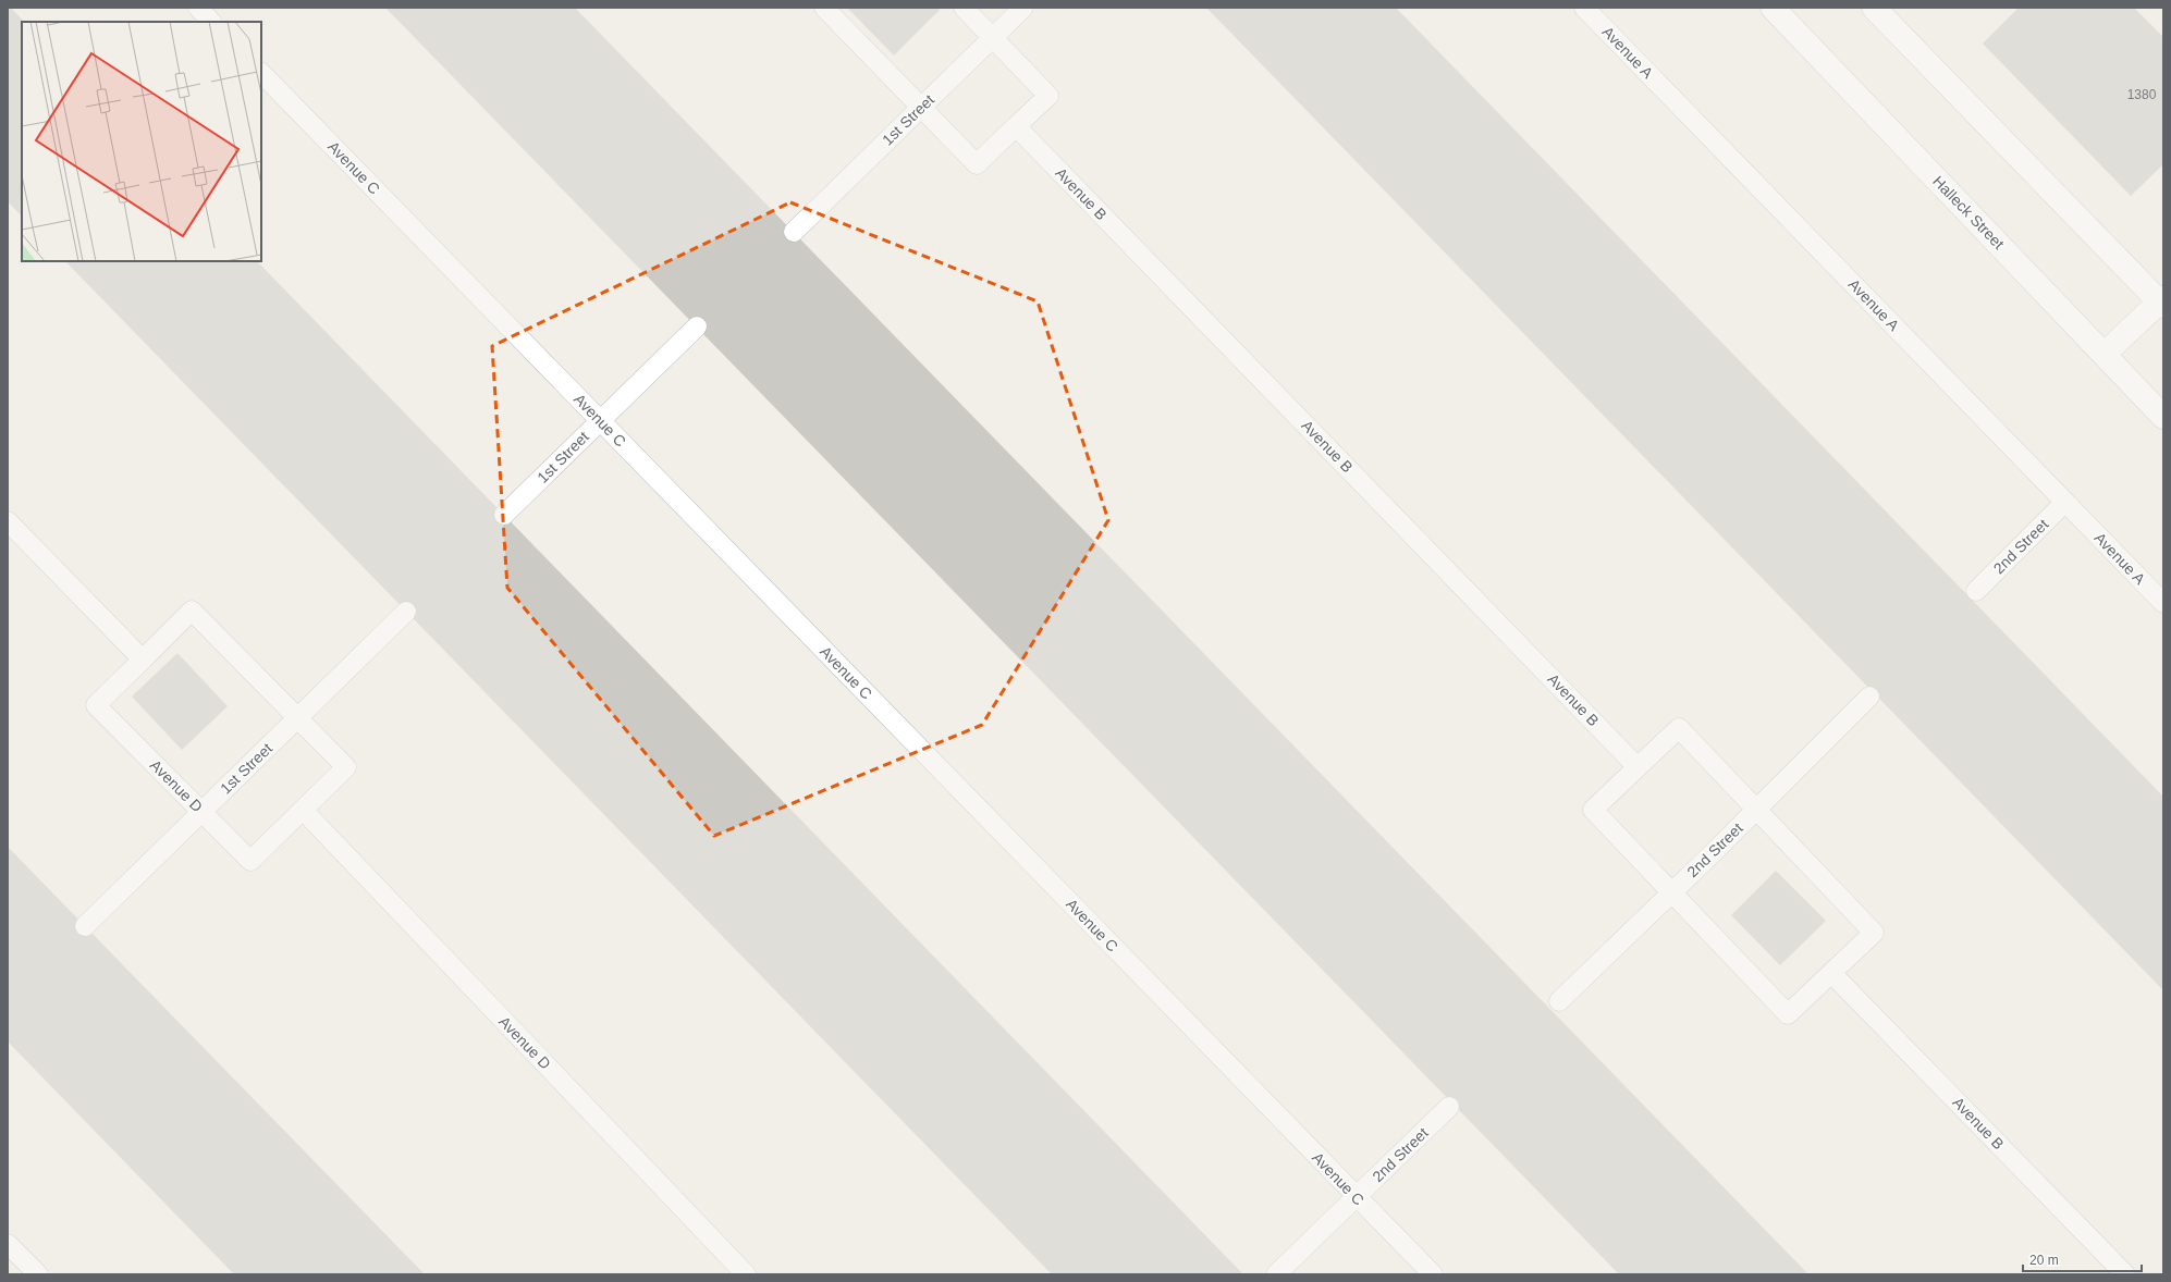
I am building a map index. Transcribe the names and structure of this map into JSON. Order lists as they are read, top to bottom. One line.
{"streets":{"main road":["Halleck Street"],"lane":["Avenue A","1st Street","Avenue C","Avenue B","2nd Street","Avenue D"]},"crossings":[["Avenue A","2nd Street"],["1st Street","Avenue C"],["1st Street","Avenue D"],["Avenue C","2nd Street"]],"house_numbers":["1380"],"scale_bar":"20 m"}
